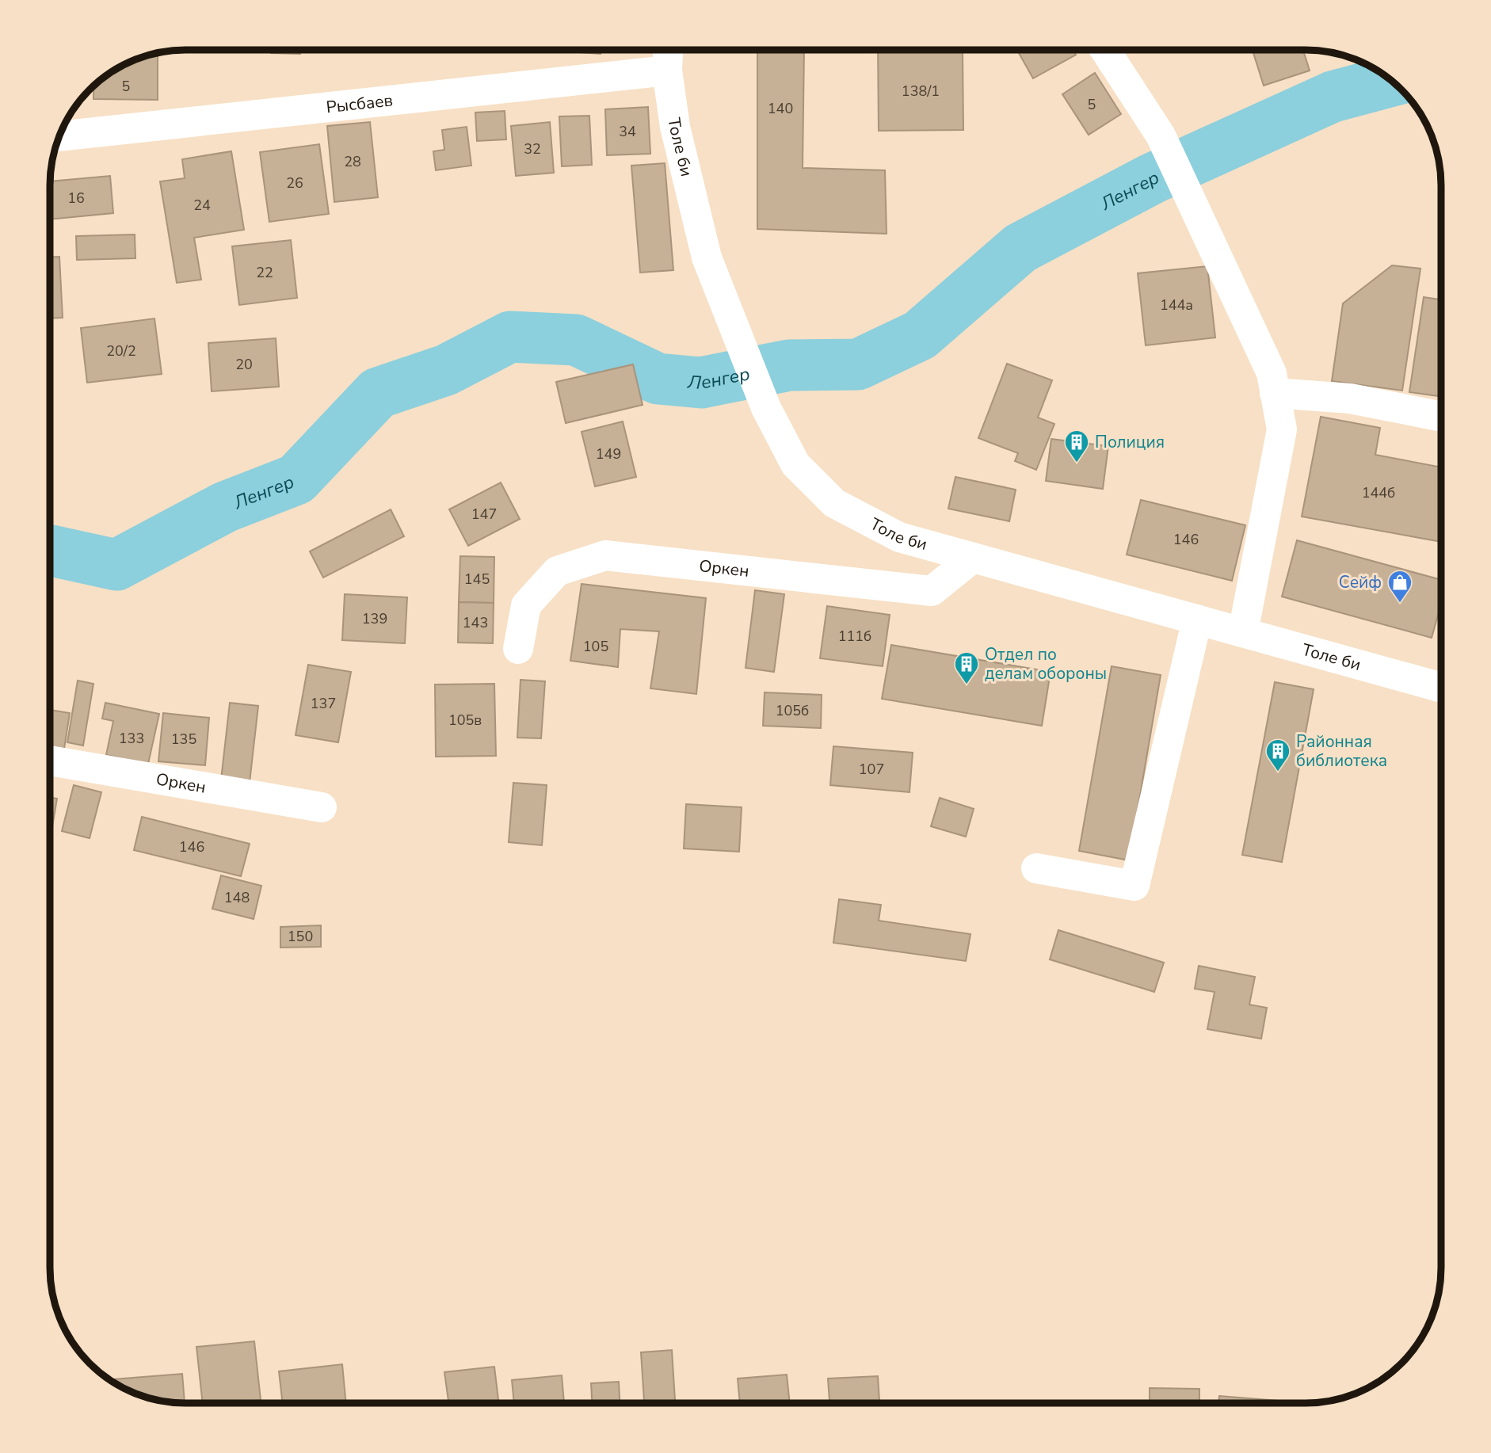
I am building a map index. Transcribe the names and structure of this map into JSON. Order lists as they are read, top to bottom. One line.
{"streets":{"street":["Рысбаев","Толе би","Оркен"]},"crossings":[["Рысбаев","Толе би"],["Толе би","Оркен"]],"water":["Ленгер"],"places":{"building":["Полиция","Отдел по делам обороны","Районная библиотека"],"shop":["Сейф"]},"house_numbers":["5","138/1","5","140","34","32","28","26","16","24","22","144а","20/2","20","149","144б","147","146","145","139","143","111б","105","137","105б","105в","133","135","107","146","148","150"]}
